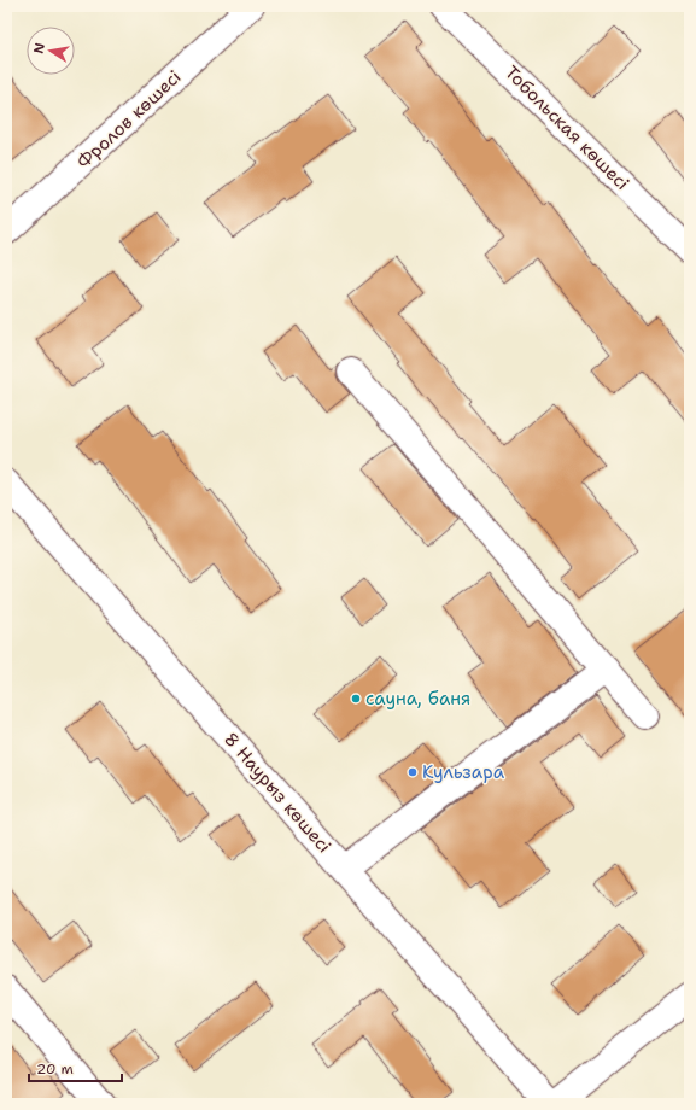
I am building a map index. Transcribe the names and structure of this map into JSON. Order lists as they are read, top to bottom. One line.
{"streets":{"street":["Фролов көшесі","Тобольская көшесі","8 Наурыз көшесі"]},"places":["сауна, баня","Кульзара"],"scale_bar":"20 m","north":"left"}
